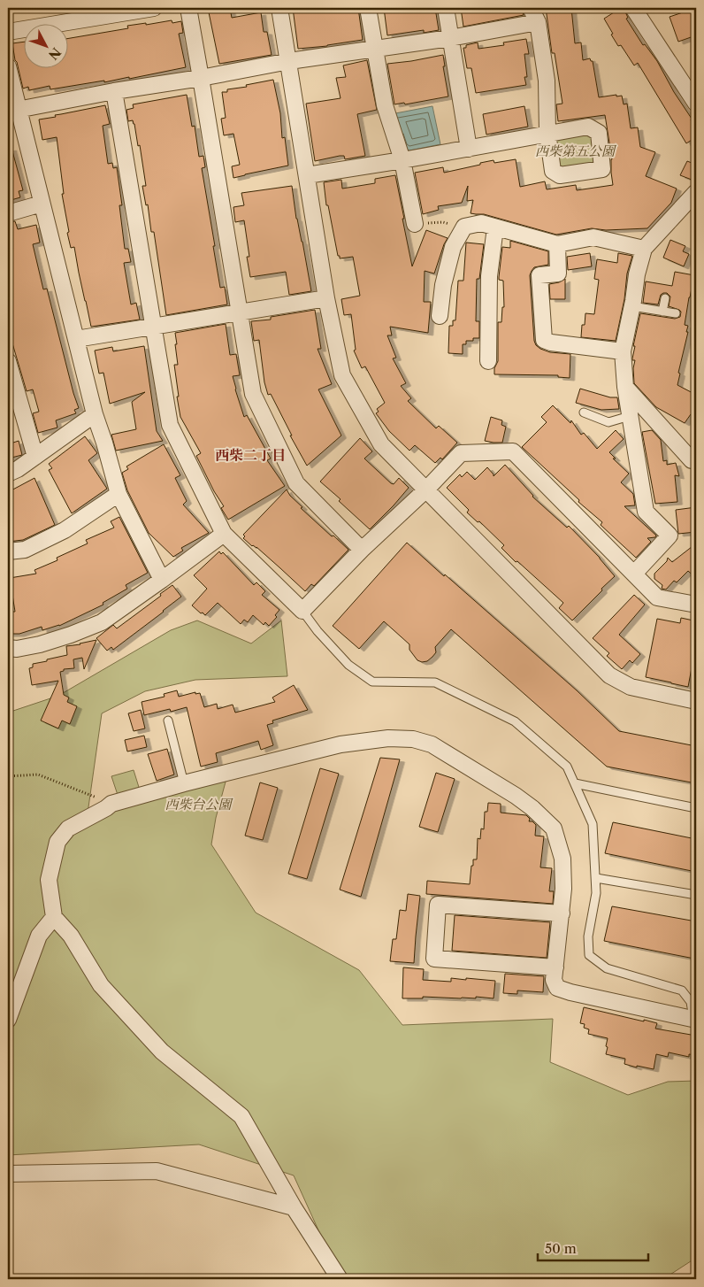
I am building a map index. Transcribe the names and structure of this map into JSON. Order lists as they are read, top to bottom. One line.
{"districts":["西柴二丁目"],"parks":["西柴第五公園","西柴台公園"],"scale_bar":"50 m","north":"bottom right"}
